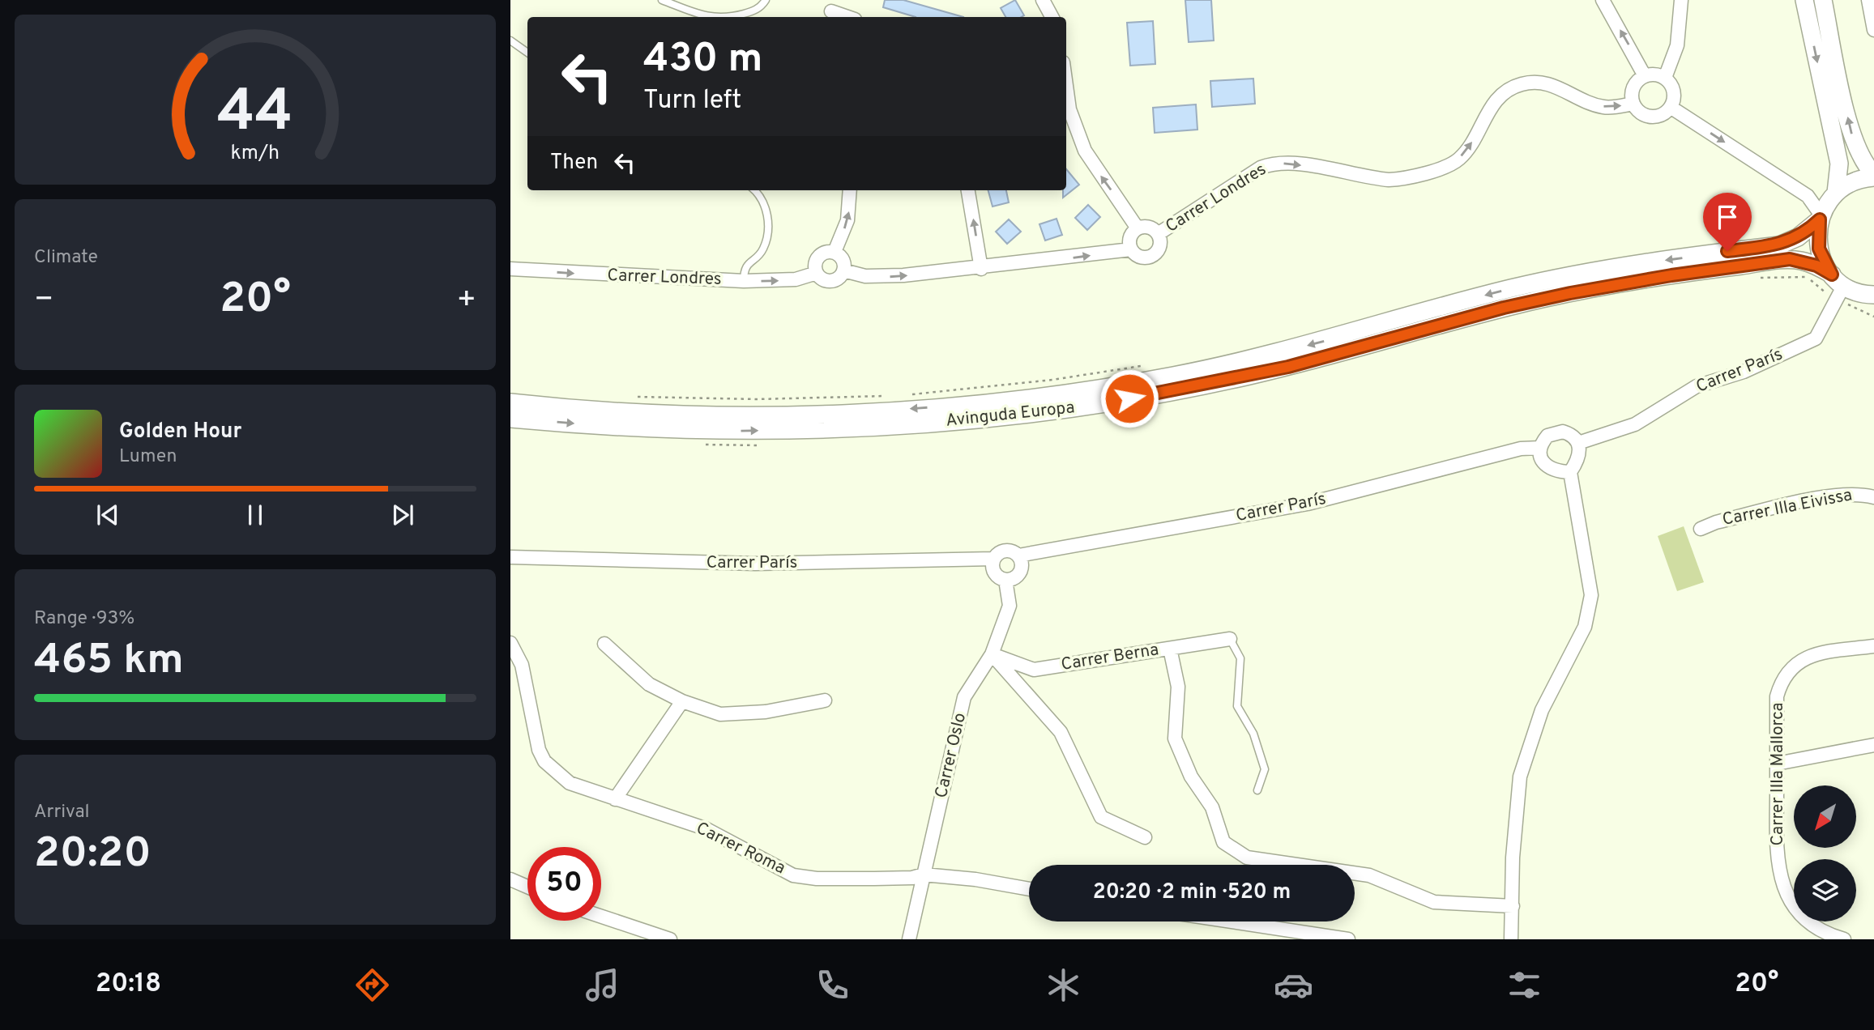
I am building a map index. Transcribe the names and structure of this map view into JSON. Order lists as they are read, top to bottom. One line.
{"streets":{"main road":["Avinguda Europa"],"street":["Carrer Londres","Carrer París","Carrer Illa Eivissa","Carrer Berna","Carrer Oslo","Carrer Illa Mallorca","Carrer Roma"]},"crossings":[["Carrer París","Avinguda Europa"],["Carrer París","Carrer Oslo"],["Carrer Berna","Carrer Oslo"],["Carrer Oslo","Carrer Roma"]],"one_way":["Carrer Londres"],"north":"bottom left","page":{"turn":["430 m","Turn left"],"then":"Then","tile":["Climate",["Range · 93%","465 km"],["Arrival","20:20"]],"heat":["−","20°","+"],"song":["Golden Hour","Lumen"],"limit":"50","trip":"20:20 · 2 min · 520 m","tabs":["20:18","20°"],"gauge":["44","km/h"]}}
